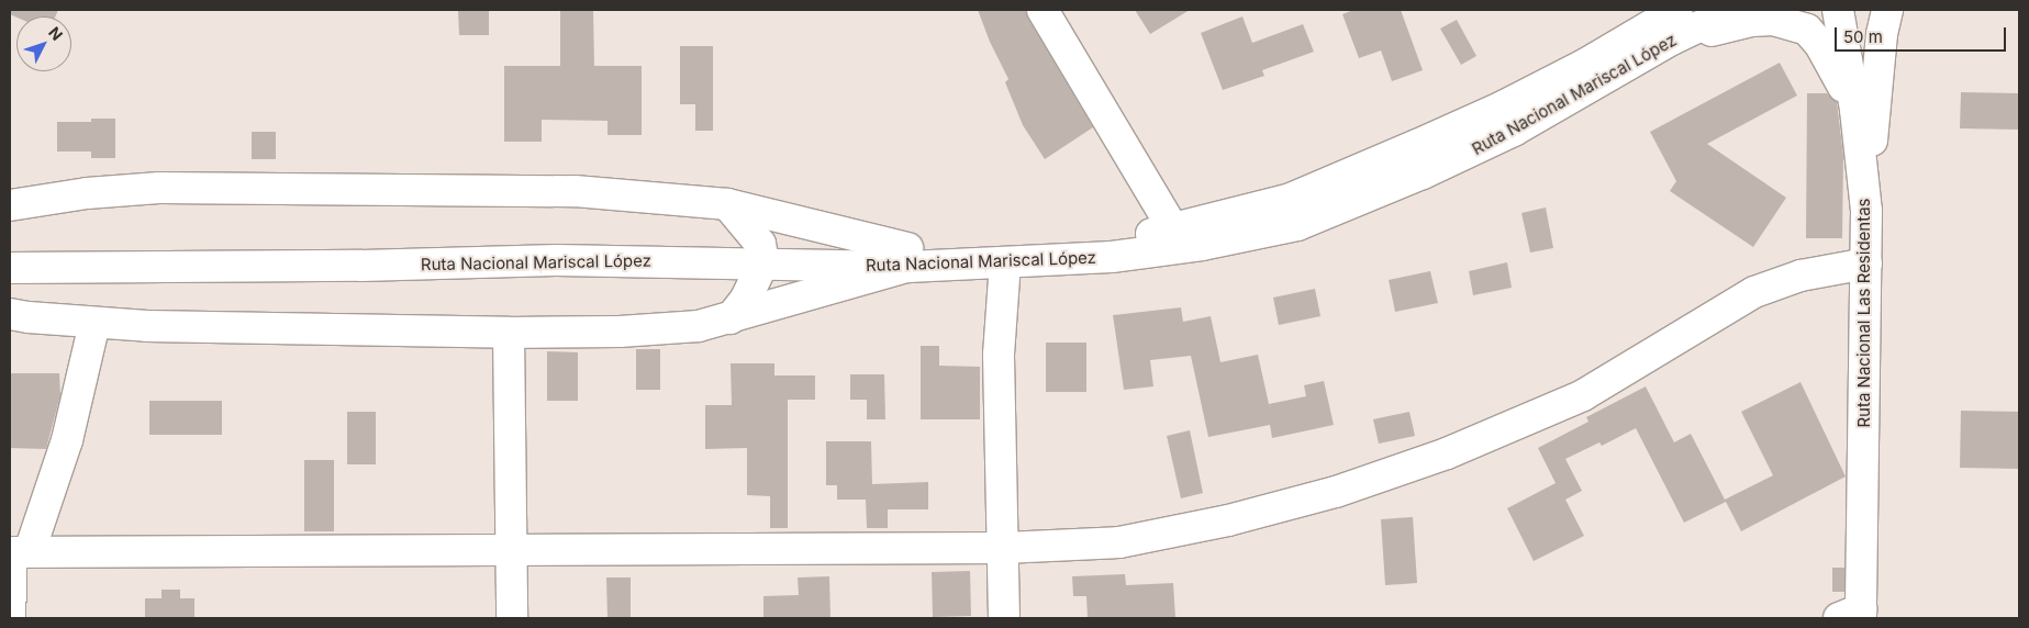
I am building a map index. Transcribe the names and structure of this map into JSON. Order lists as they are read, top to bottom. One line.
{"streets":{"main road":["Ruta Nacional Mariscal López","Ruta Nacional Las Residentas"]},"scale_bar":"50 m","north":"top right"}
